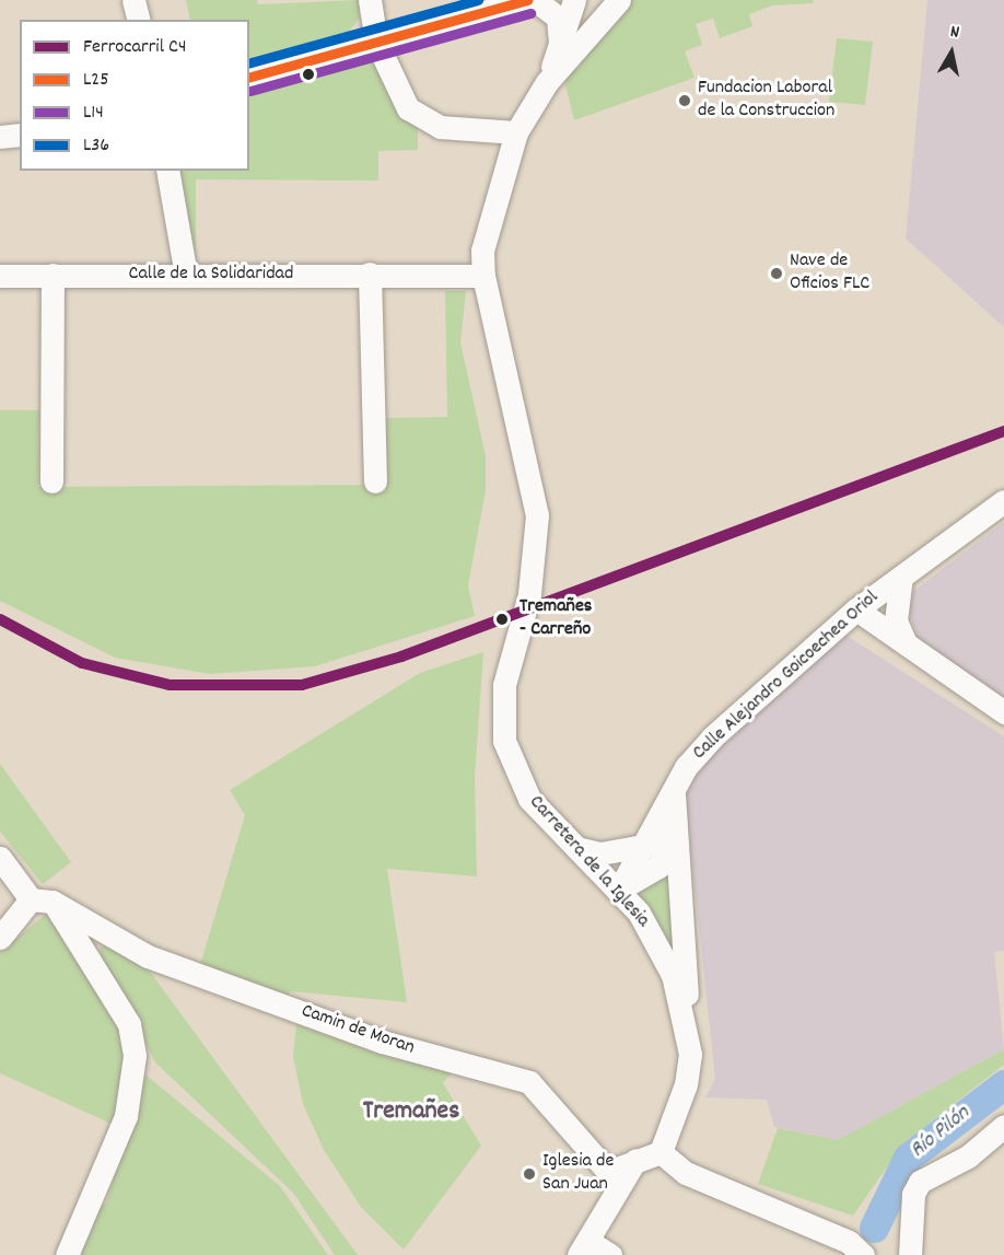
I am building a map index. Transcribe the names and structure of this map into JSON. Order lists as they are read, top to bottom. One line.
{"streets":{"street":["Calle de la Solidaridad","Calle Alejandro Goicoechea Oriol","Carretera de la Iglesia","Camin de Moran"]},"crossings":[["Calle de la Solidaridad","Carretera de la Iglesia"],["Calle Alejandro Goicoechea Oriol","Carretera de la Iglesia"],["Carretera de la Iglesia","Camin de Moran"]],"districts":["Tremañes"],"water":["Río Pilón"],"places":["Fundacion Laboral de la Construccion","Nave de Oficios FLC","Tremañes - Carreño","Iglesia de San Juan"],"lines":["transit line L25","transit line L36","transit line L14","rail line C4"],"legend":["Ferrocarril C4","L25","L14","L36"],"north":"top"}
